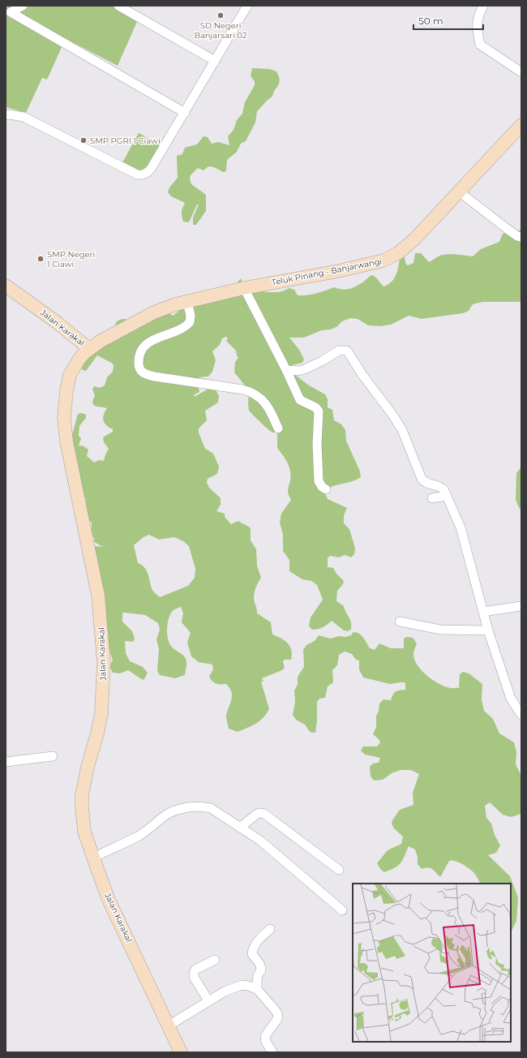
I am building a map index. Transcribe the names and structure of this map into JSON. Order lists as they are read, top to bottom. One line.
{"streets":{"main road":["Teluk Pinang - Banjarwangi","Jalan Karakal"]},"crossings":[["Teluk Pinang - Banjarwangi","Jalan Karakal"]],"places":["SD Negeri Banjarsari 02","SMP PGRI 1 Ciawi","SMP Negeri 1 Ciawi"],"scale_bar":"50 m"}
